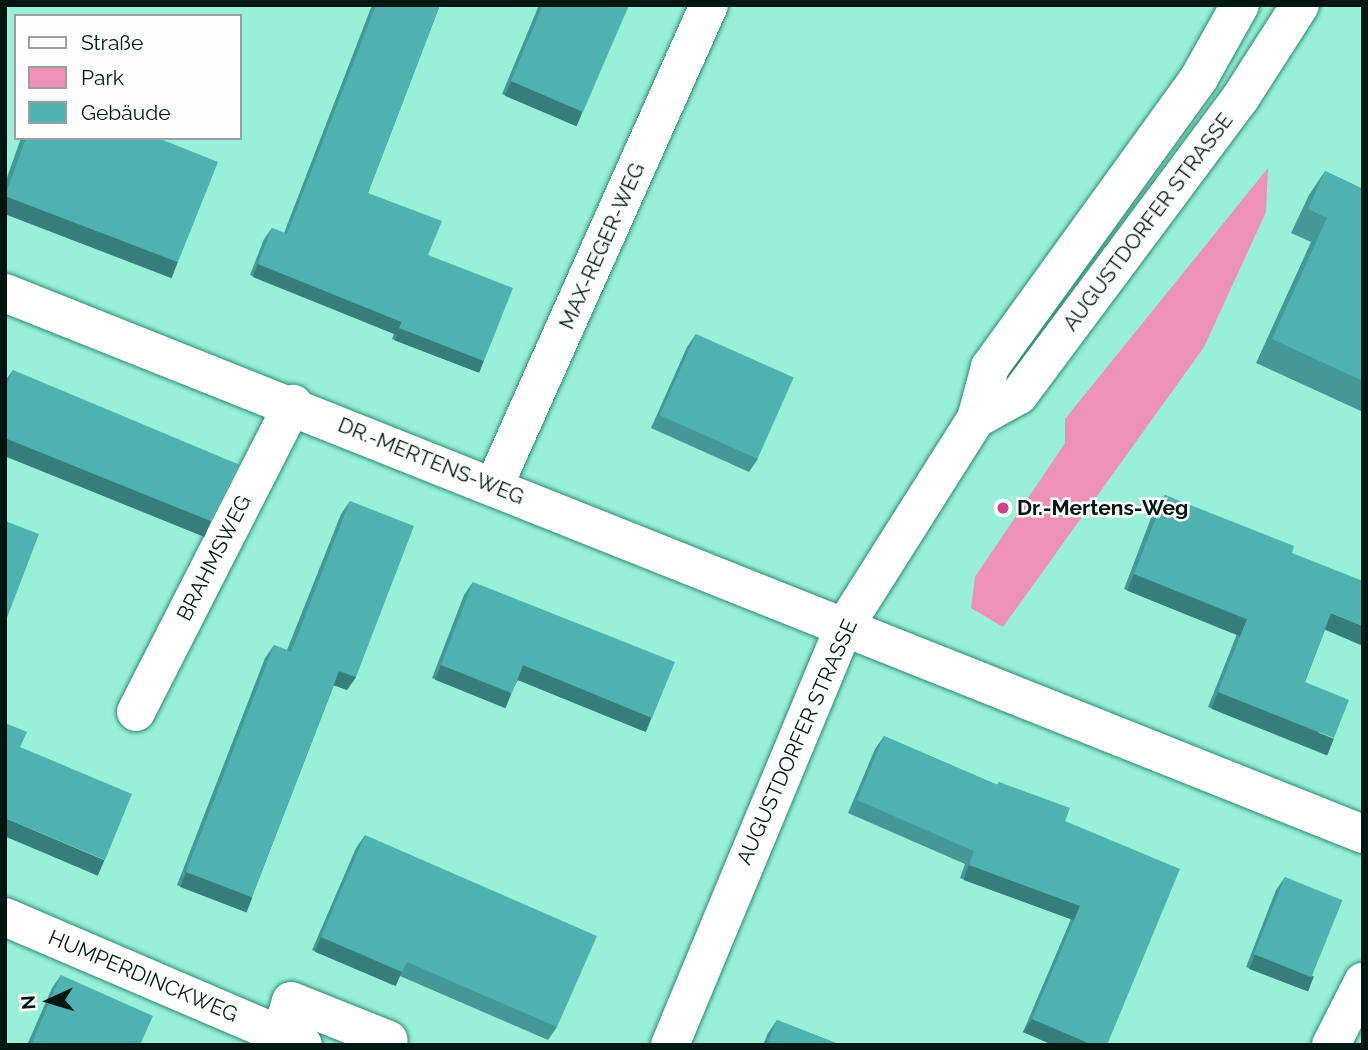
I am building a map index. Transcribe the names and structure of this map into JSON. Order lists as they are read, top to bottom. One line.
{"streets":{"street":["AUGUSTDORFER STRASSE","MAX-REGER-WEG","DR.-MERTENS-WEG","BRAHMSWEG","HUMPERDINCKWEG"]},"crossings":[["AUGUSTDORFER STRASSE","DR.-MERTENS-WEG"],["MAX-REGER-WEG","DR.-MERTENS-WEG"],["DR.-MERTENS-WEG","BRAHMSWEG"]],"places":["Dr.-Mertens-Weg"],"legend":["Straße","Park","Gebäude"],"north":"left"}
